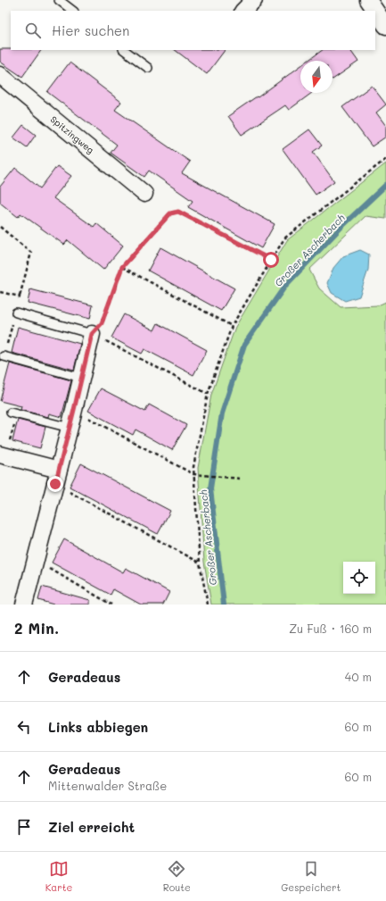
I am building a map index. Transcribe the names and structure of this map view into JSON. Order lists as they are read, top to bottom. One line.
{"streets":{"street":["Spitzingweg"]},"water":["Großer Ascherbach"],"north":"bottom","page":{"search":"Hier suchen","heading":["2 Min.","Zu Fuß · 160 m"],"list":[["Geradeaus","40 m"],["Links abbiegen","60 m"],["Geradeaus","Mittenwalder Straße","60 m"],"Ziel erreicht"],"nav":["Karte","Route","Gespeichert"]}}
